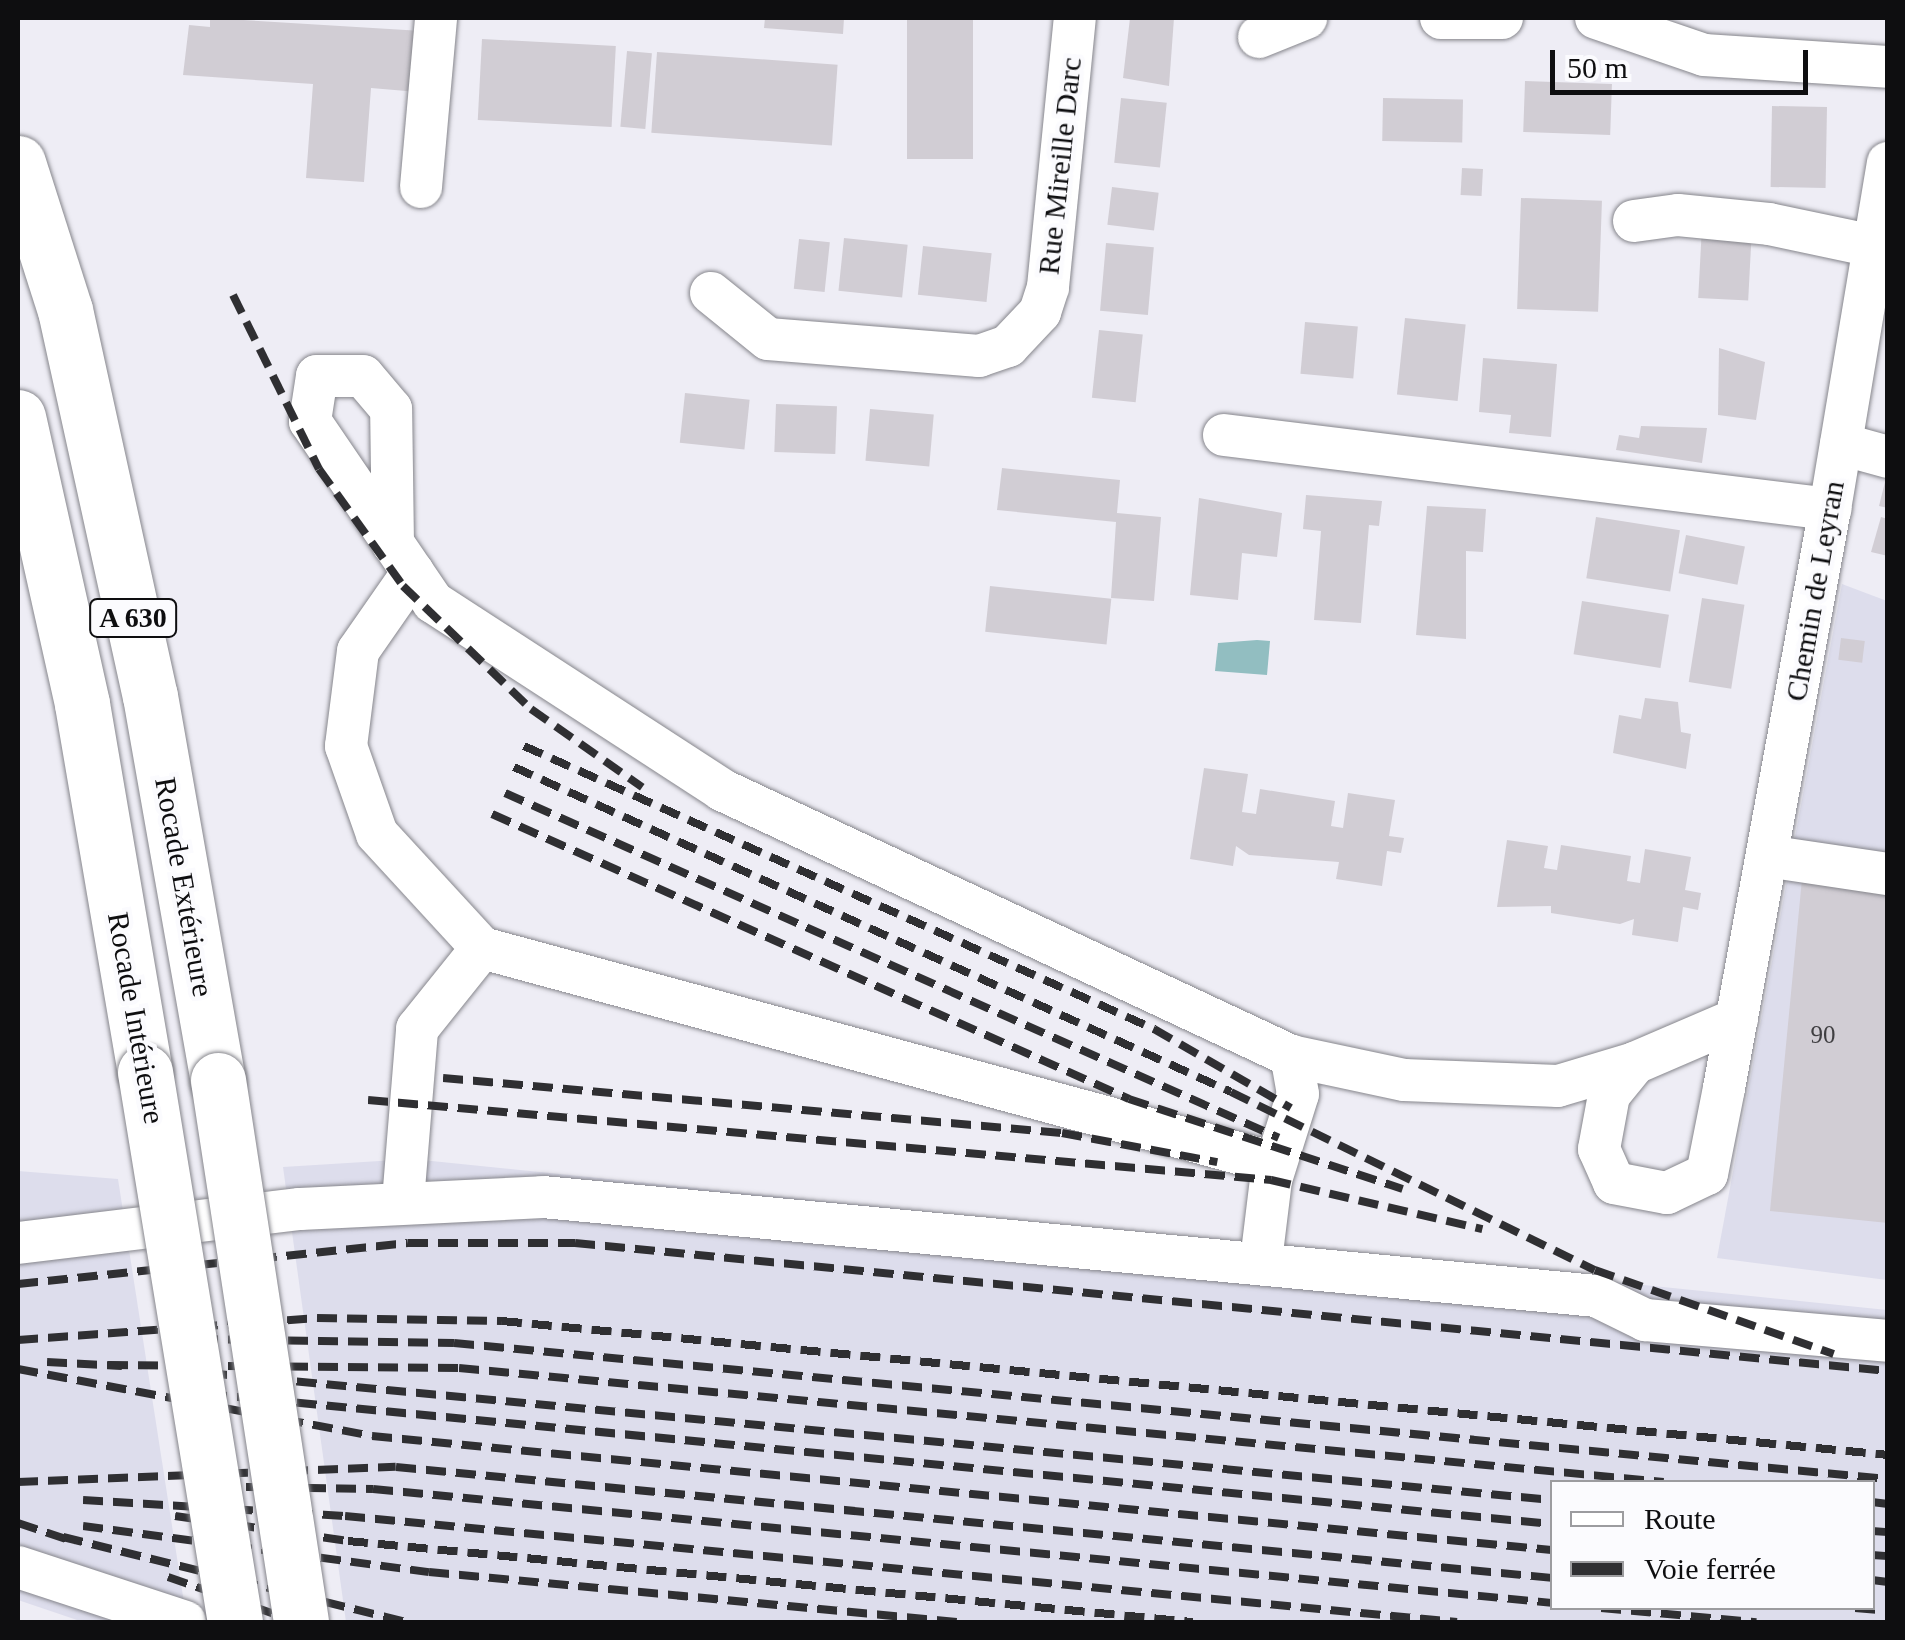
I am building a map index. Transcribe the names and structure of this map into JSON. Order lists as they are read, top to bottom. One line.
{"streets":{"highway":["A 630","Rocade Extérieure","Rocade Intérieure"],"street":["Rue Mireille Darc","Chemin de Leyran"]},"house_numbers":["90"],"legend":["Route","Voie ferrée"],"scale_bar":"50 m"}
